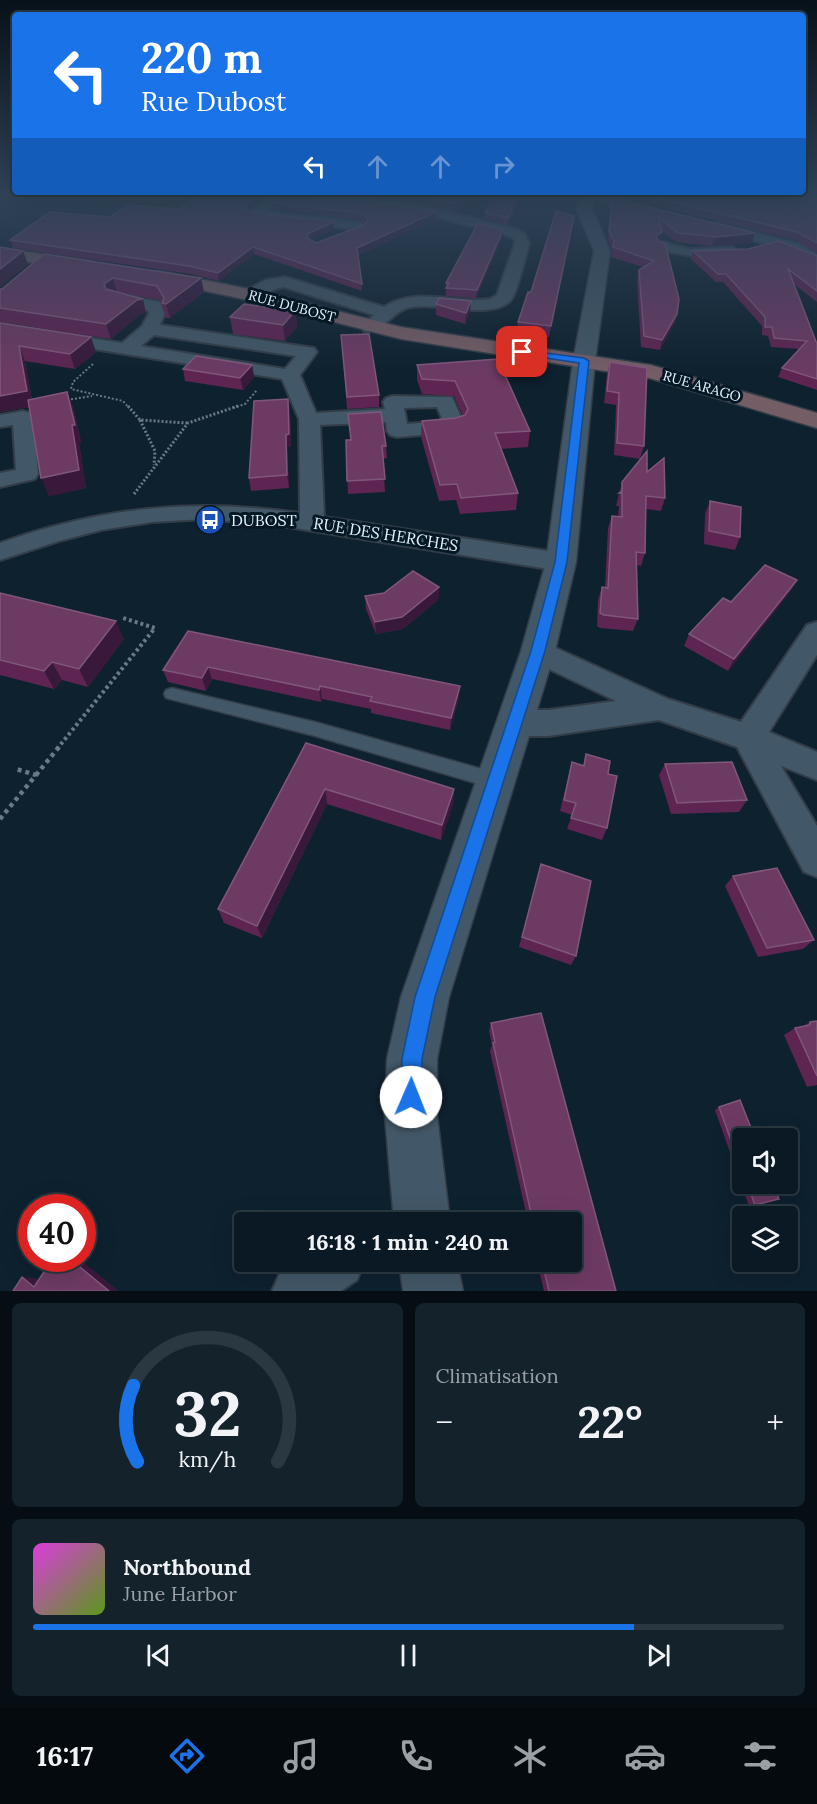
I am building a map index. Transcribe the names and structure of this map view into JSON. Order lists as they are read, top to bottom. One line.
{"streets":{"main road":["RUE DUBOST","RUE ARAGO"],"street":["RUE DES HERCHES"]},"crossings":[["RUE DUBOST","RUE ARAGO"]],"places":{"bus stop":["DUBOST"]},"page":{"turn":["220 m","Rue Dubost"],"limit":"40","trip":"16:18 · 1 min · 240 m","tile":"Climatisation","heat":["−","22°","+"],"song":["Northbound","June Harbor"],"tabs":"16:17","gauge":["32","km/h"]}}
